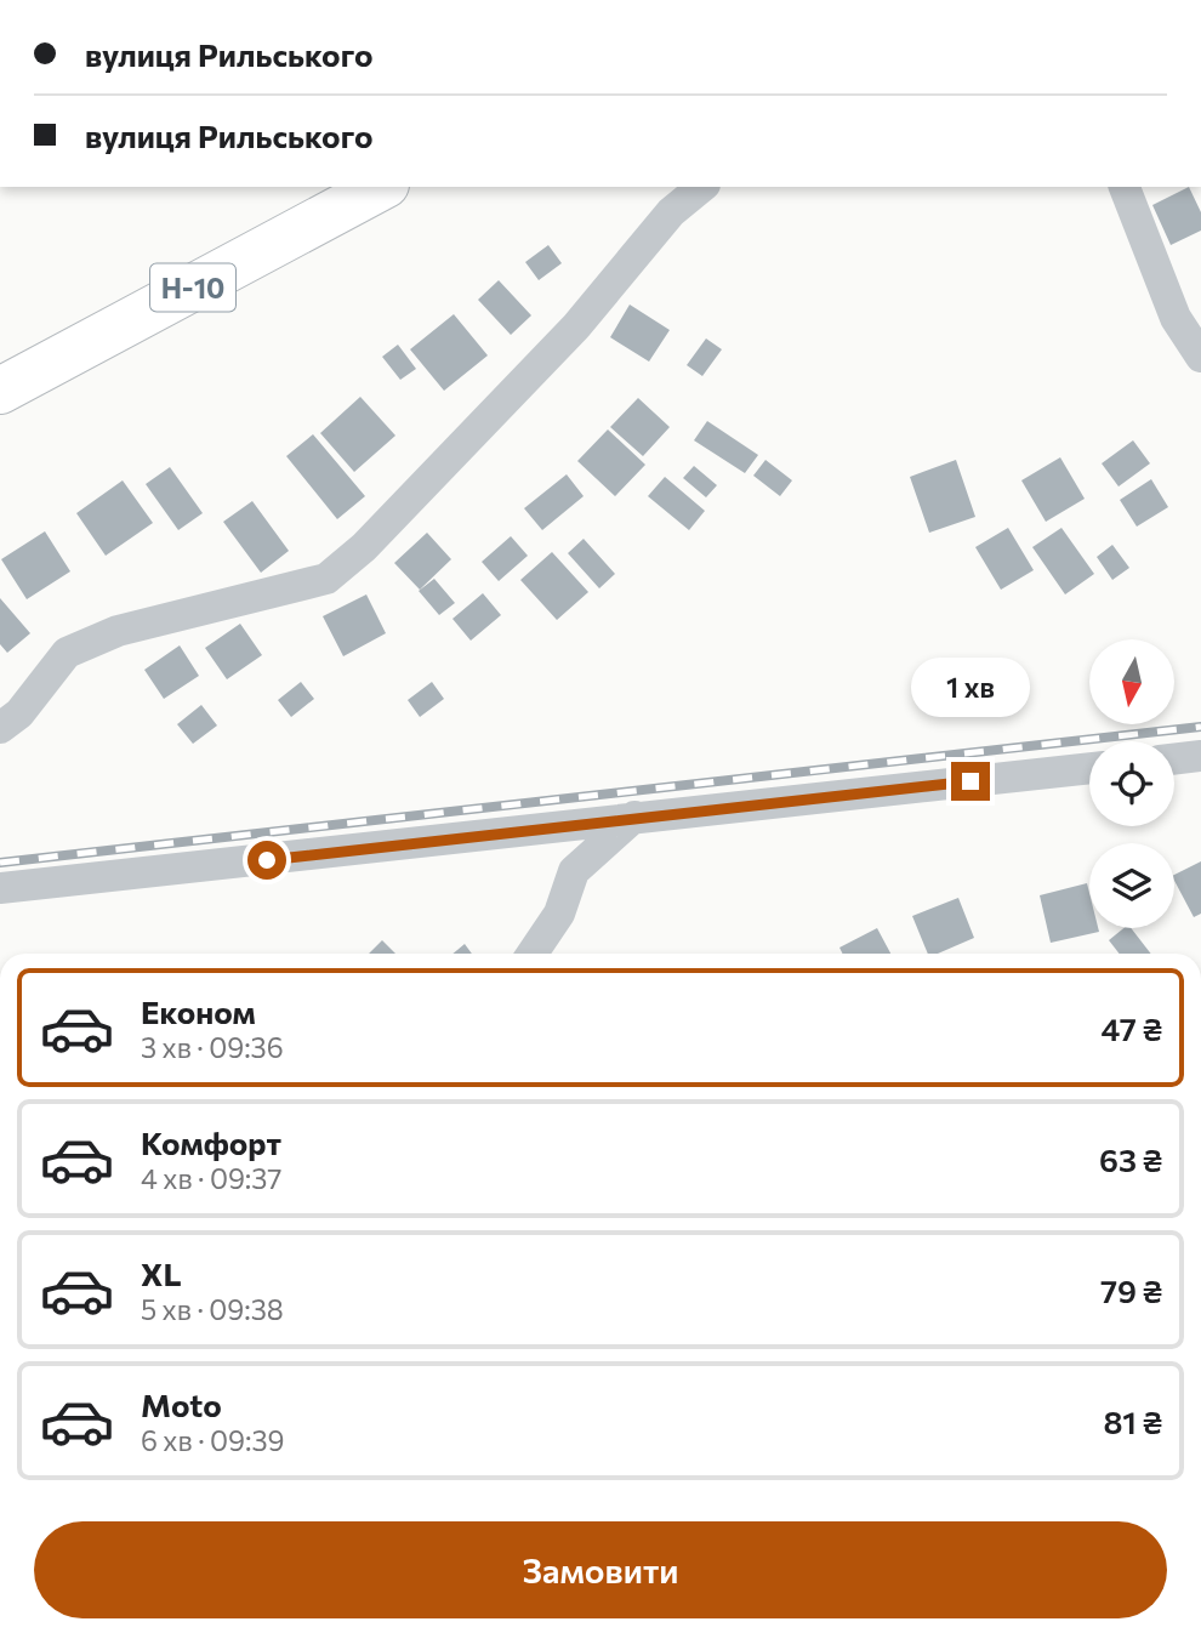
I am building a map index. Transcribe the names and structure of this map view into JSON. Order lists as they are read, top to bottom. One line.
{"streets":{"main road":["Н-10"]},"north":"bottom","page":{"banner":["вулиця Рильського","вулиця Рильського"],"bubble":"1 хв","list":[{"name":"Економ","note":"3 хв · 09:36","value":"47 ₴"},{"name":"Комфорт","note":"4 хв · 09:37","value":"63 ₴"},{"name":"XL","note":"5 хв · 09:38","value":"79 ₴"},{"name":"Moto","note":"6 хв · 09:39","value":"81 ₴"}],"buttons":"Замовити"}}
